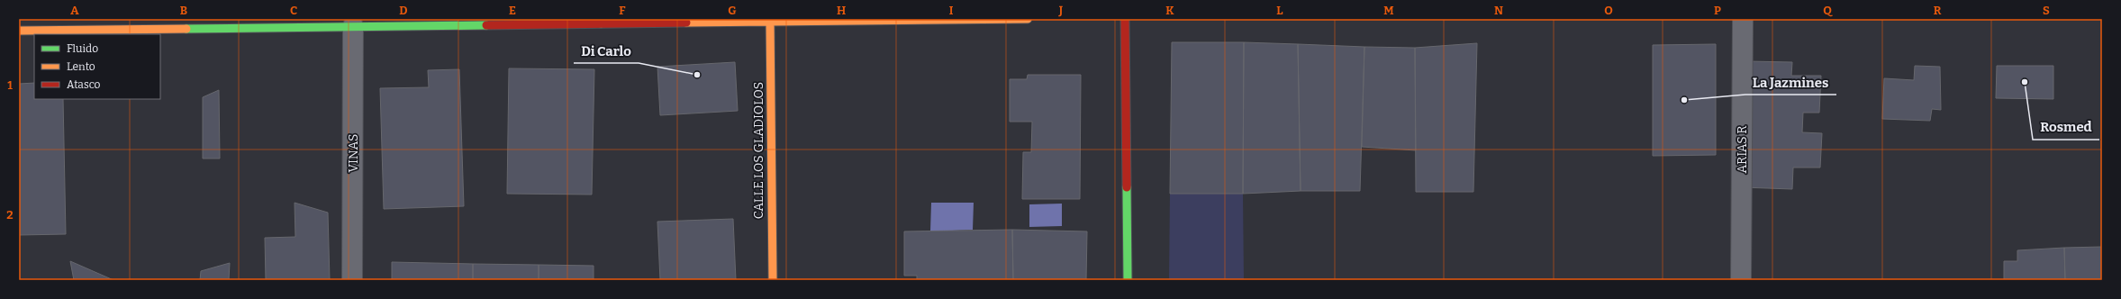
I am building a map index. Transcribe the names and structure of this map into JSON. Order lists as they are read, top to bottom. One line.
{"streets":{"street":["ARIAS R","CALLE LOS GLADIOLOS","VINAS"]},"places":["Di Carlo","Rosmed","La Jazmines"],"legend":["Fluido","Lento","Atasco"],"grid":{"columns":["A","B","C","D","E","F","G","H","I","J","K","L","M","N","O","P","Q","R","S"],"rows":["1","2"]}}
